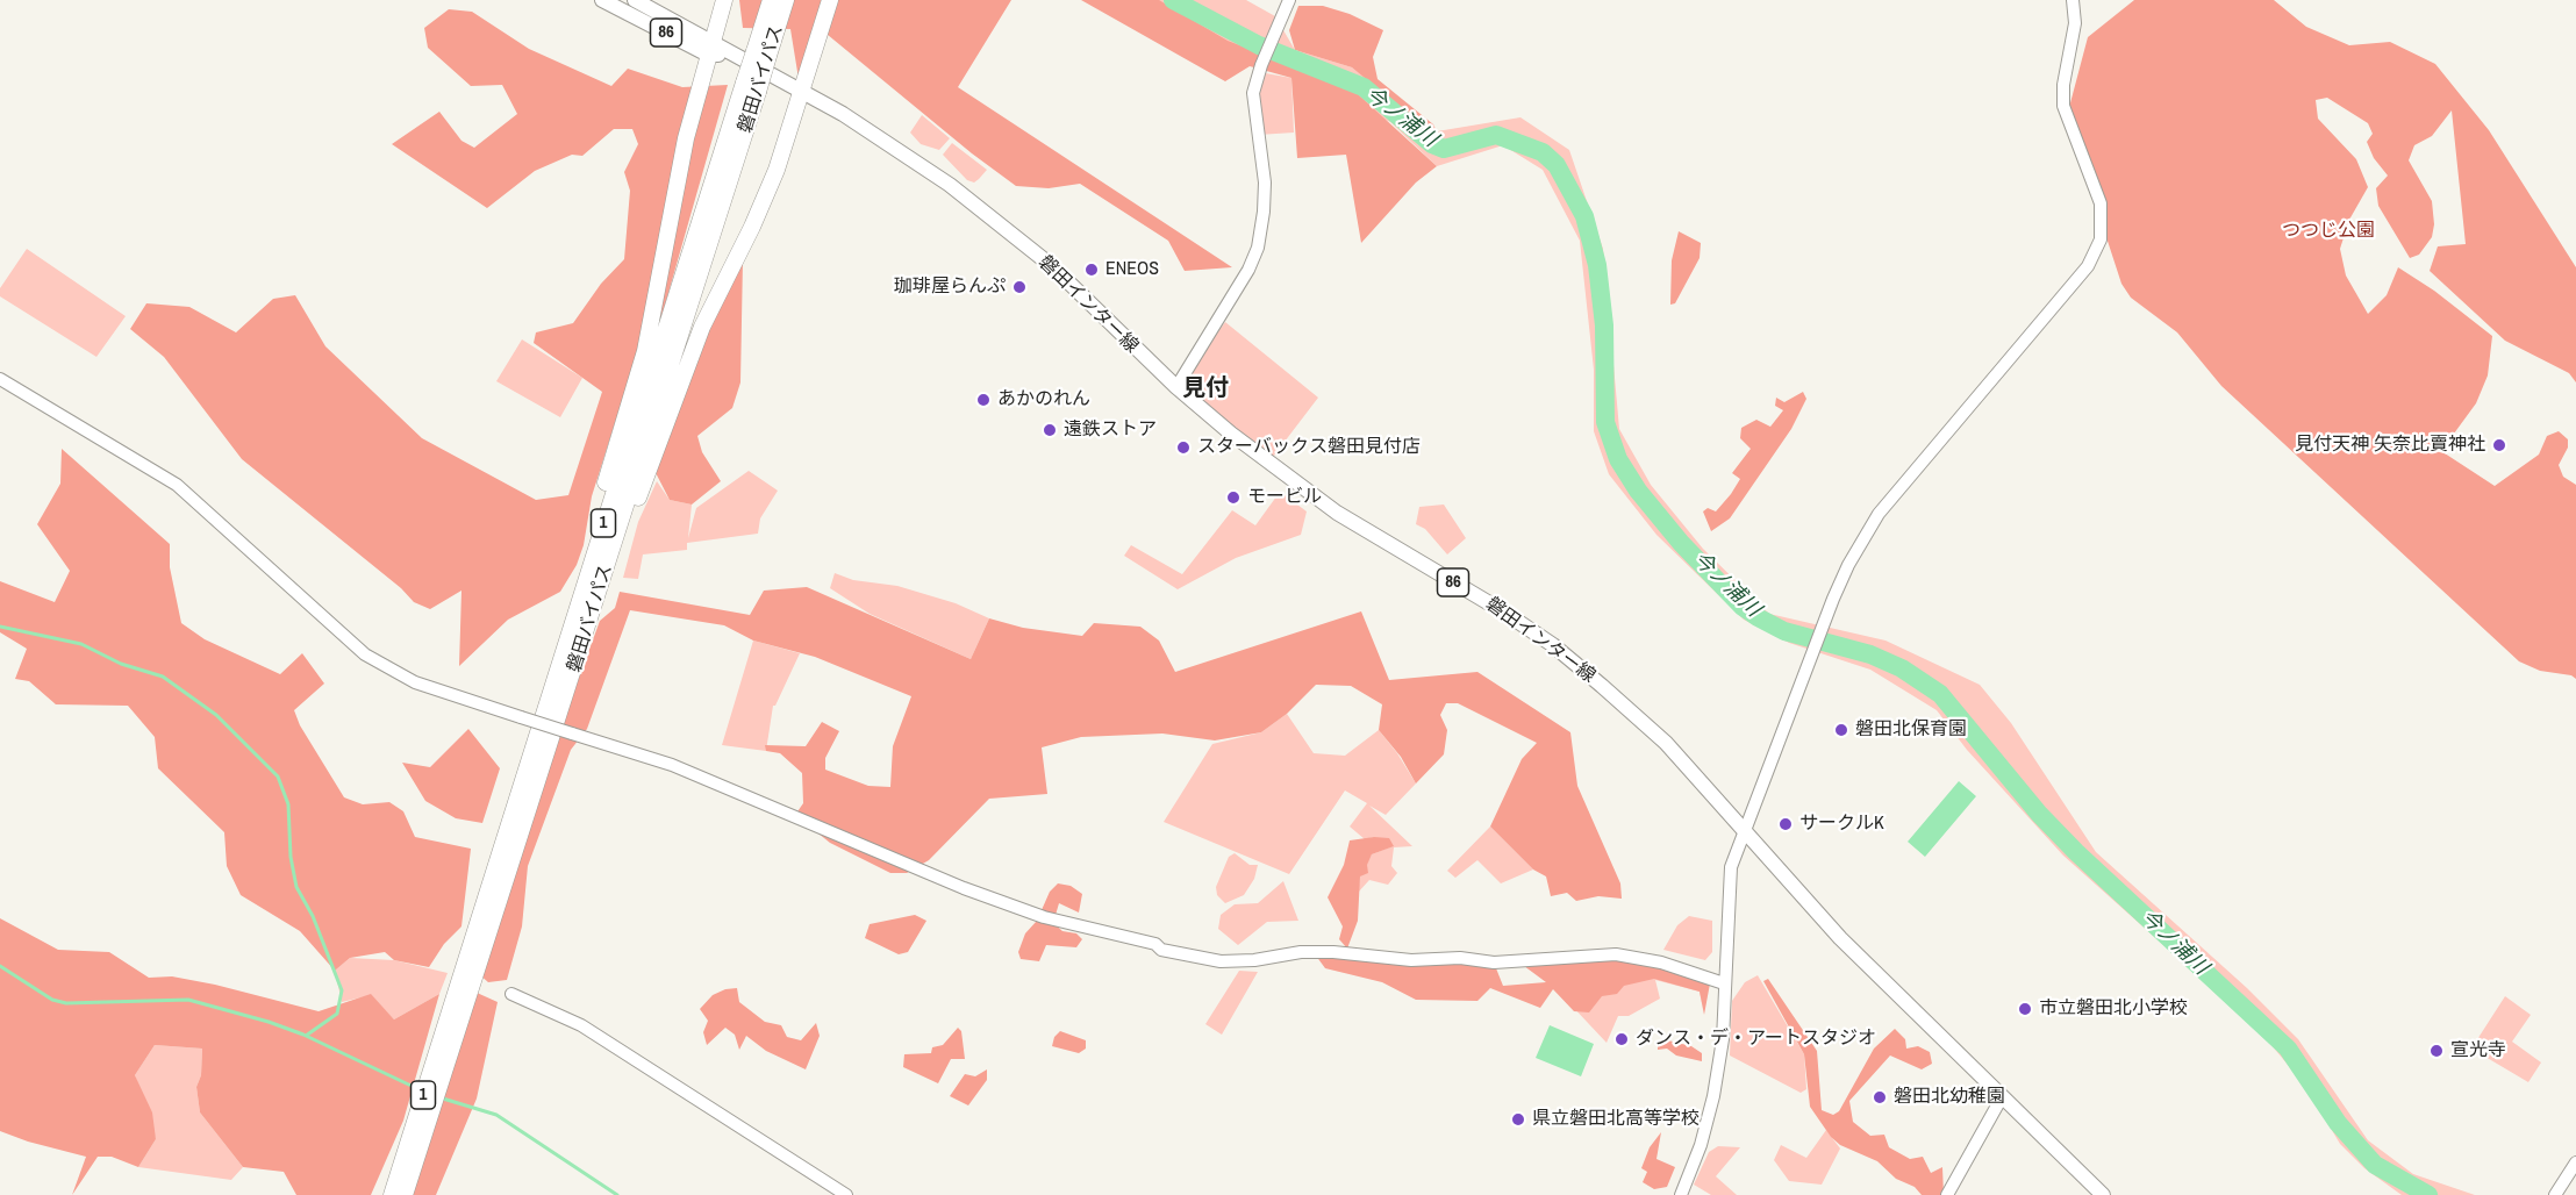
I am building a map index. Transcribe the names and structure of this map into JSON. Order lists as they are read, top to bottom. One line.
{"streets":{"highway":["磐田バイパス","1"],"main road":["86","磐田インター線"]},"districts":["見付"],"water":["今ノ浦川"],"parks":["つつじ公園"],"places":["ENEOS","珈琲屋らんぷ","あかのれん","遠鉄ストア","見付天神 矢奈比賣神社","スターバックス磐田見付店","モービル","磐田北保育園","サークルK","市立磐田北小学校","ダンス・デ・アートスタジオ","宣光寺","磐田北幼稚園","県立磐田北高等学校"]}
